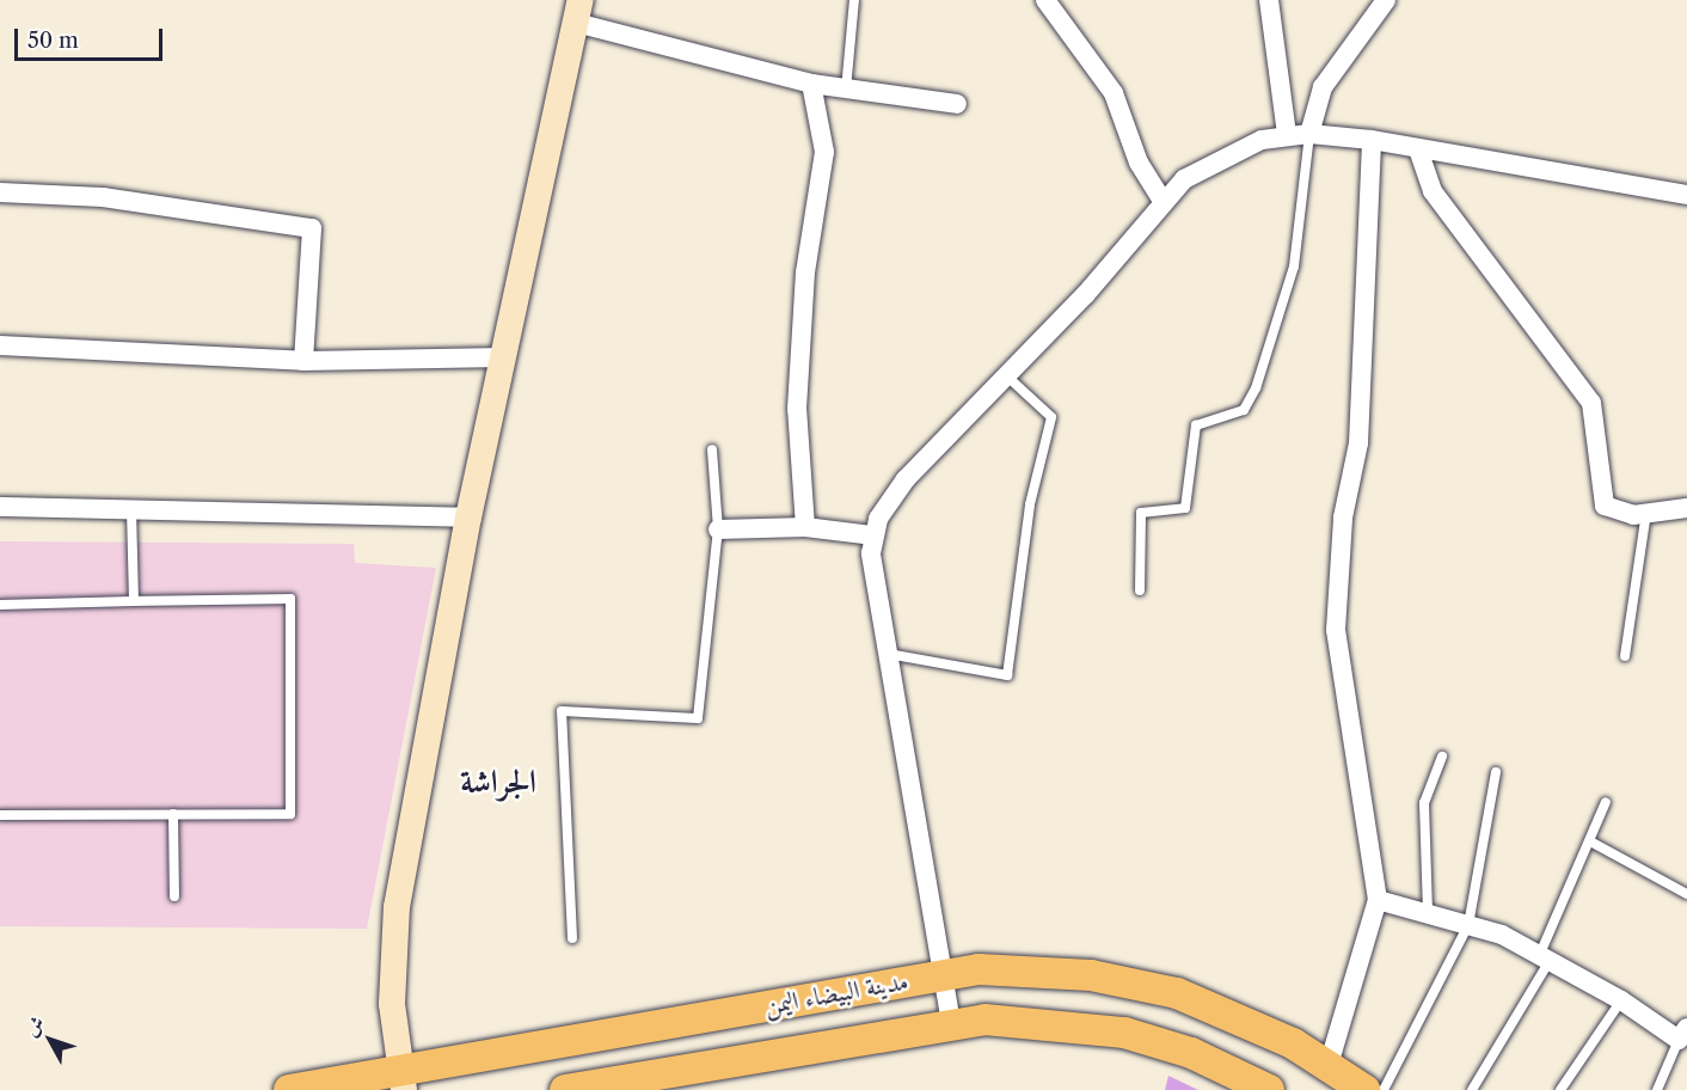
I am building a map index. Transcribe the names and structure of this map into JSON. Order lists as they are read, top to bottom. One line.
{"streets":{"main road":["مدينة البيضاء اليمن"]},"districts":["الجراشة"],"scale_bar":"50 m","north":"top left"}
